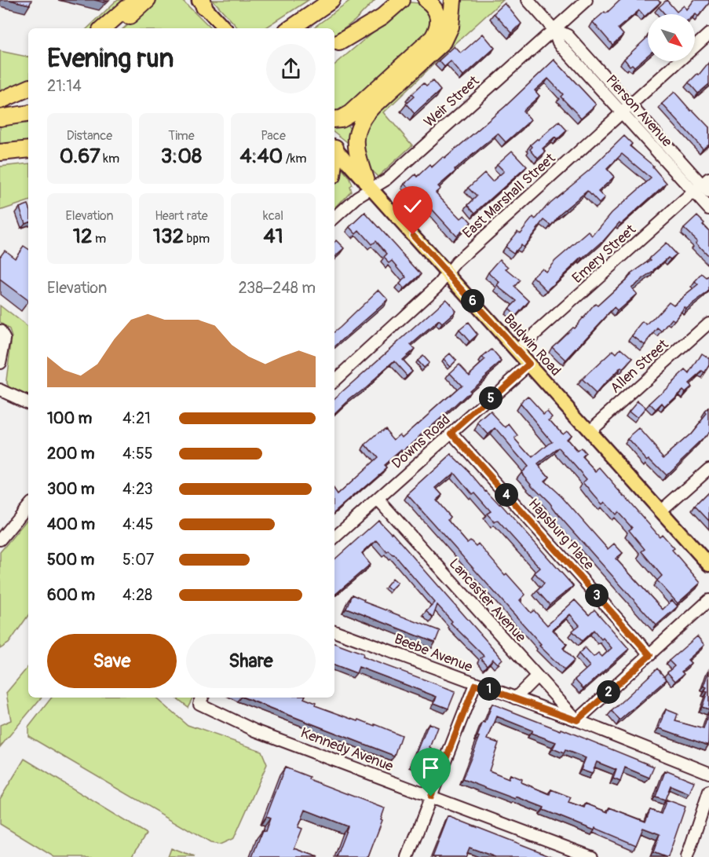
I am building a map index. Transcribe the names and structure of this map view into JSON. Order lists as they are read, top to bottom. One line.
{"streets":{"main road":["Baldwin Road"],"street":["Weir Street","Pierson Avenue","East Marshall Street","Emery Street","Allen Street","Downs Road","Hapsburg Place","Lancaster Avenue","Beebe Avenue","Kennedy Avenue"]},"crossings":[["Weir Street","Pierson Avenue"],["Weir Street","Baldwin Road"],["Pierson Avenue","East Marshall Street"],["Pierson Avenue","Emery Street"],["East Marshall Street","Baldwin Road"],["Emery Street","Baldwin Road"],["Baldwin Road","Allen Street"],["Baldwin Road","Downs Road"],["Downs Road","Hapsburg Place"],["Downs Road","Lancaster Avenue"],["Lancaster Avenue","Beebe Avenue"]],"north":"bottom right","page":{"heading":["Evening run","21:14"],"stats":[["Distance","0.67 km"],["Time","3:08"],["Pace","4:40 /km"],["Elevation","12 m"],["Heart rate","132 bpm"],["kcal","41"]],"chart":["Elevation","238–248 m"],"pins":["6","5","4","3","1","2"],"list":[{"name":"100 m","note":"4:21"},{"name":"200 m","note":"4:55"},{"name":"300 m","note":"4:23"},{"name":"400 m","note":"4:45"},{"name":"500 m","note":"5:07"},{"name":"600 m","note":"4:28"}],"buttons":["Save","Share"]}}
